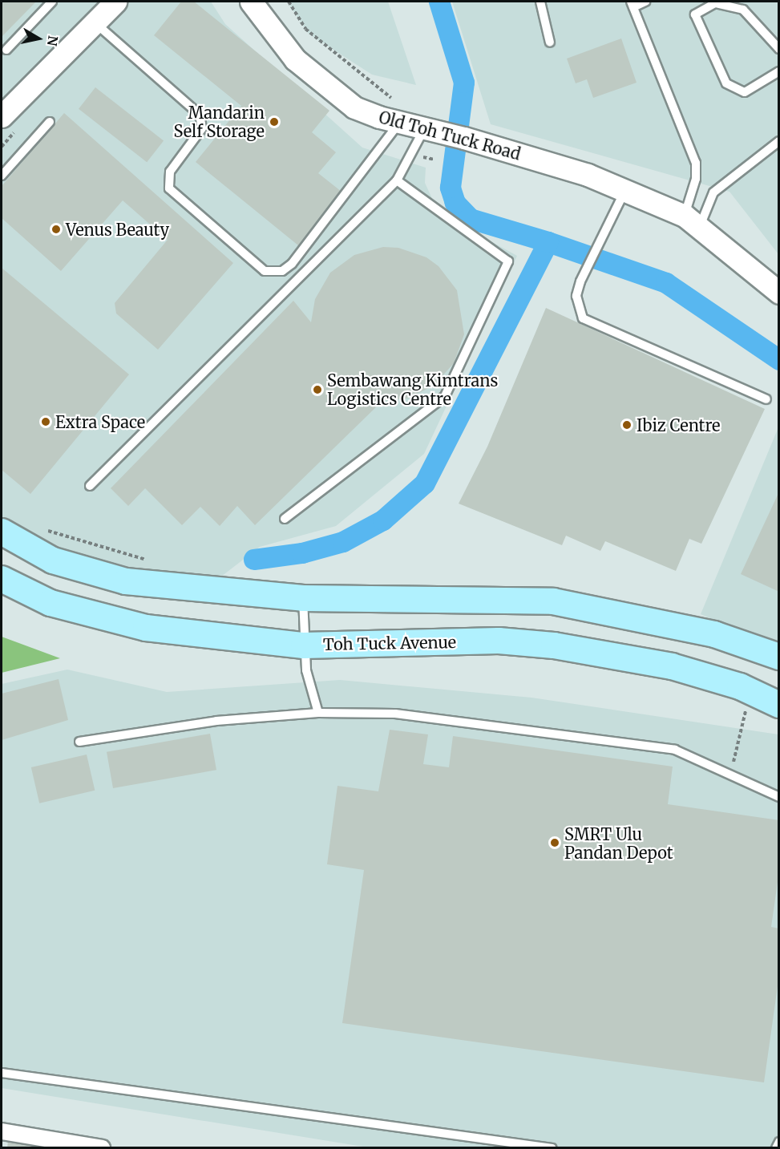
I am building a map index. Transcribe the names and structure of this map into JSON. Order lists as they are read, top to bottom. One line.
{"streets":{"main road":["Toh Tuck Avenue"],"street":["Old Toh Tuck Road"]},"places":["Mandarin Self Storage","Venus Beauty","Sembawang Kimtrans Logistics Centre","Extra Space","Ibiz Centre","SMRT Ulu Pandan Depot"],"north":"right"}
